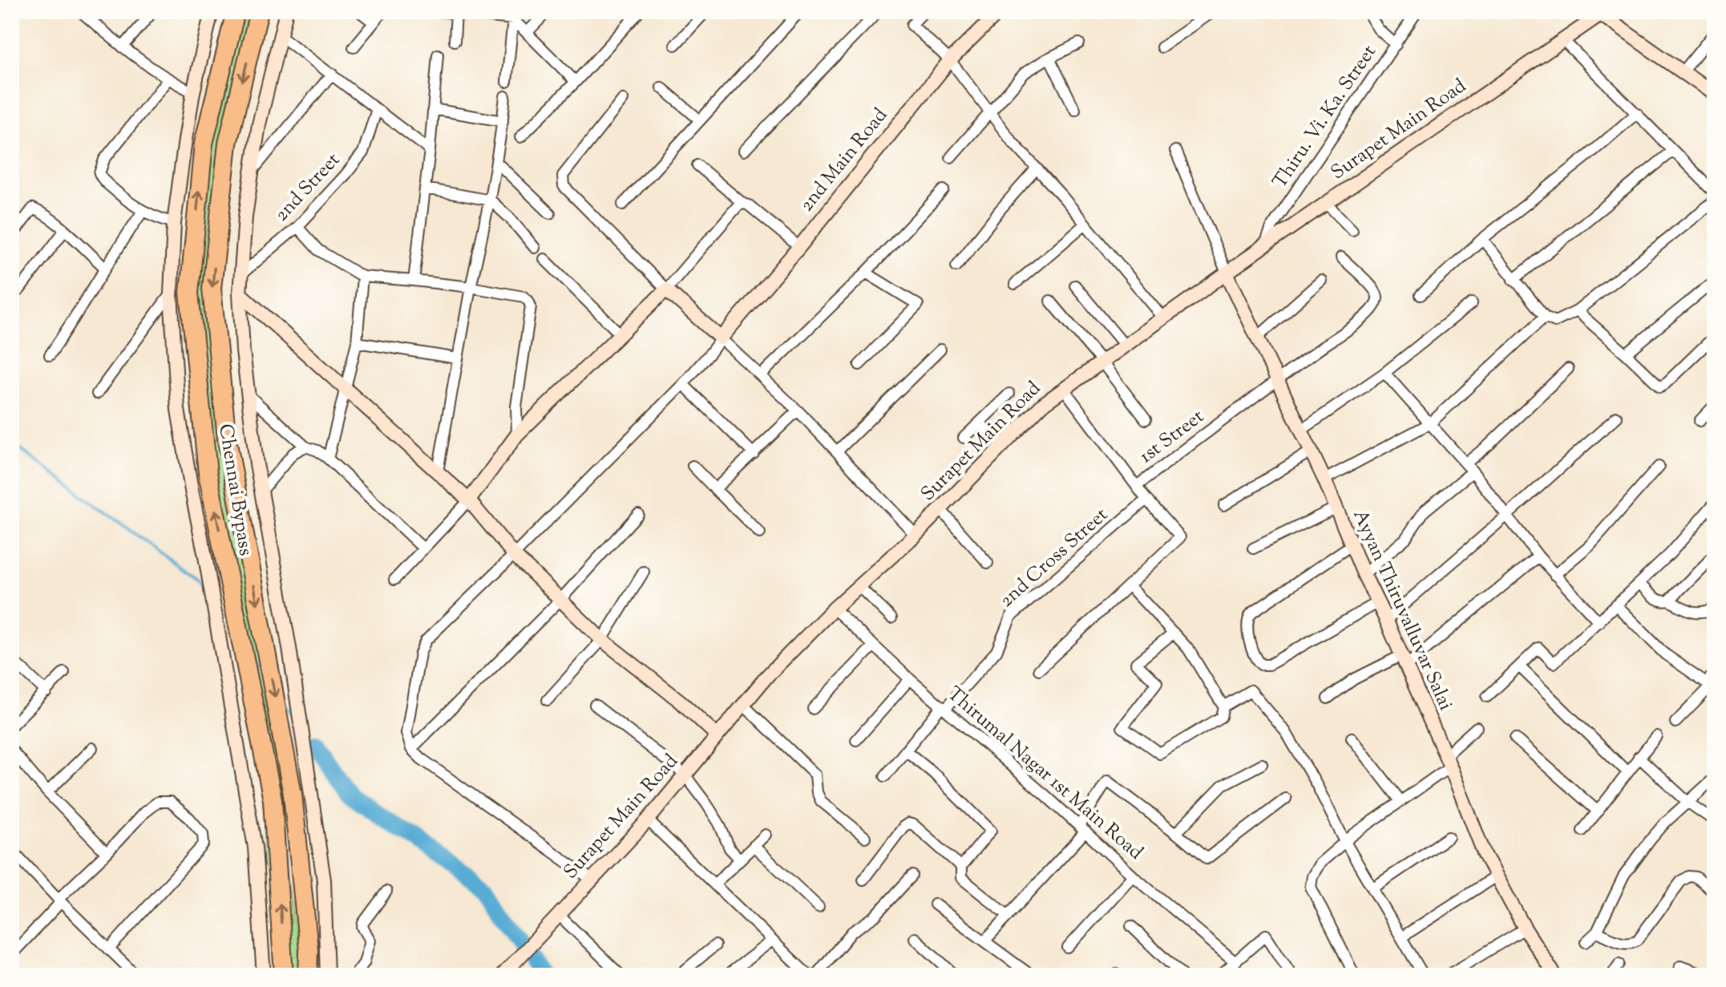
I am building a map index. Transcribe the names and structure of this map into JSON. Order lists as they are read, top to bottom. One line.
{"streets":{"highway":["Chennai Bypass"],"street":["Thiru. Vi. Ka. Street","Surapet Main Road","2nd Main Road","2nd Street","1st Street","2nd Cross Street","Ayyan Thiruvalluvar Salai","Thirumal Nagar 1st Main Road"]},"crossings":[["Thiru. Vi. Ka. Street","Surapet Main Road"],["Surapet Main Road","Ayyan Thiruvalluvar Salai"],["Surapet Main Road","Thirumal Nagar 1st Main Road"],["1st Street","2nd Cross Street"],["1st Street","Ayyan Thiruvalluvar Salai"],["2nd Cross Street","Thirumal Nagar 1st Main Road"]]}
